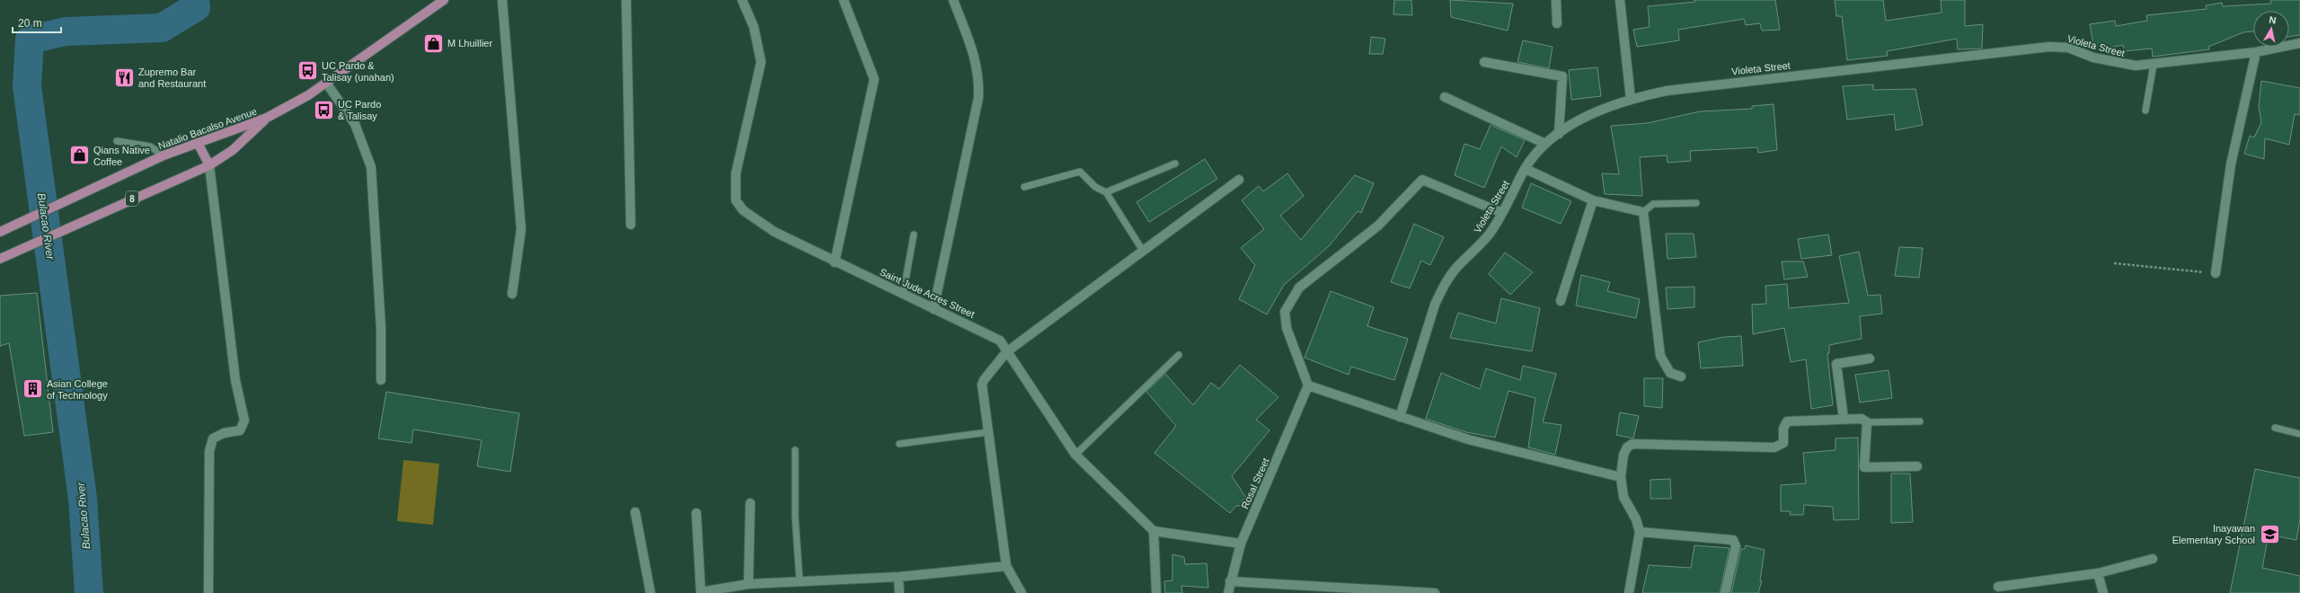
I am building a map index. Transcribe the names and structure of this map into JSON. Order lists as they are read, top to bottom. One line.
{"streets":{"main road":["Natalio Bacalso Avenue","8"],"street":["Violeta Street","Saint Jude Acres Street","Rosal Street"]},"water":["Bulacao River"],"places":{"shop":["M Lhuillier","Qians Native Coffee"],"bus stop":["UC Pardo & Talisay (unahan)","UC Pardo & Talisay"],"restaurant":["Zupremo Bar and Restaurant"],"building":["Asian College of Technology"],"school or university":["Inayawan Elementary School"]},"scale_bar":"20 m","north":"top"}
